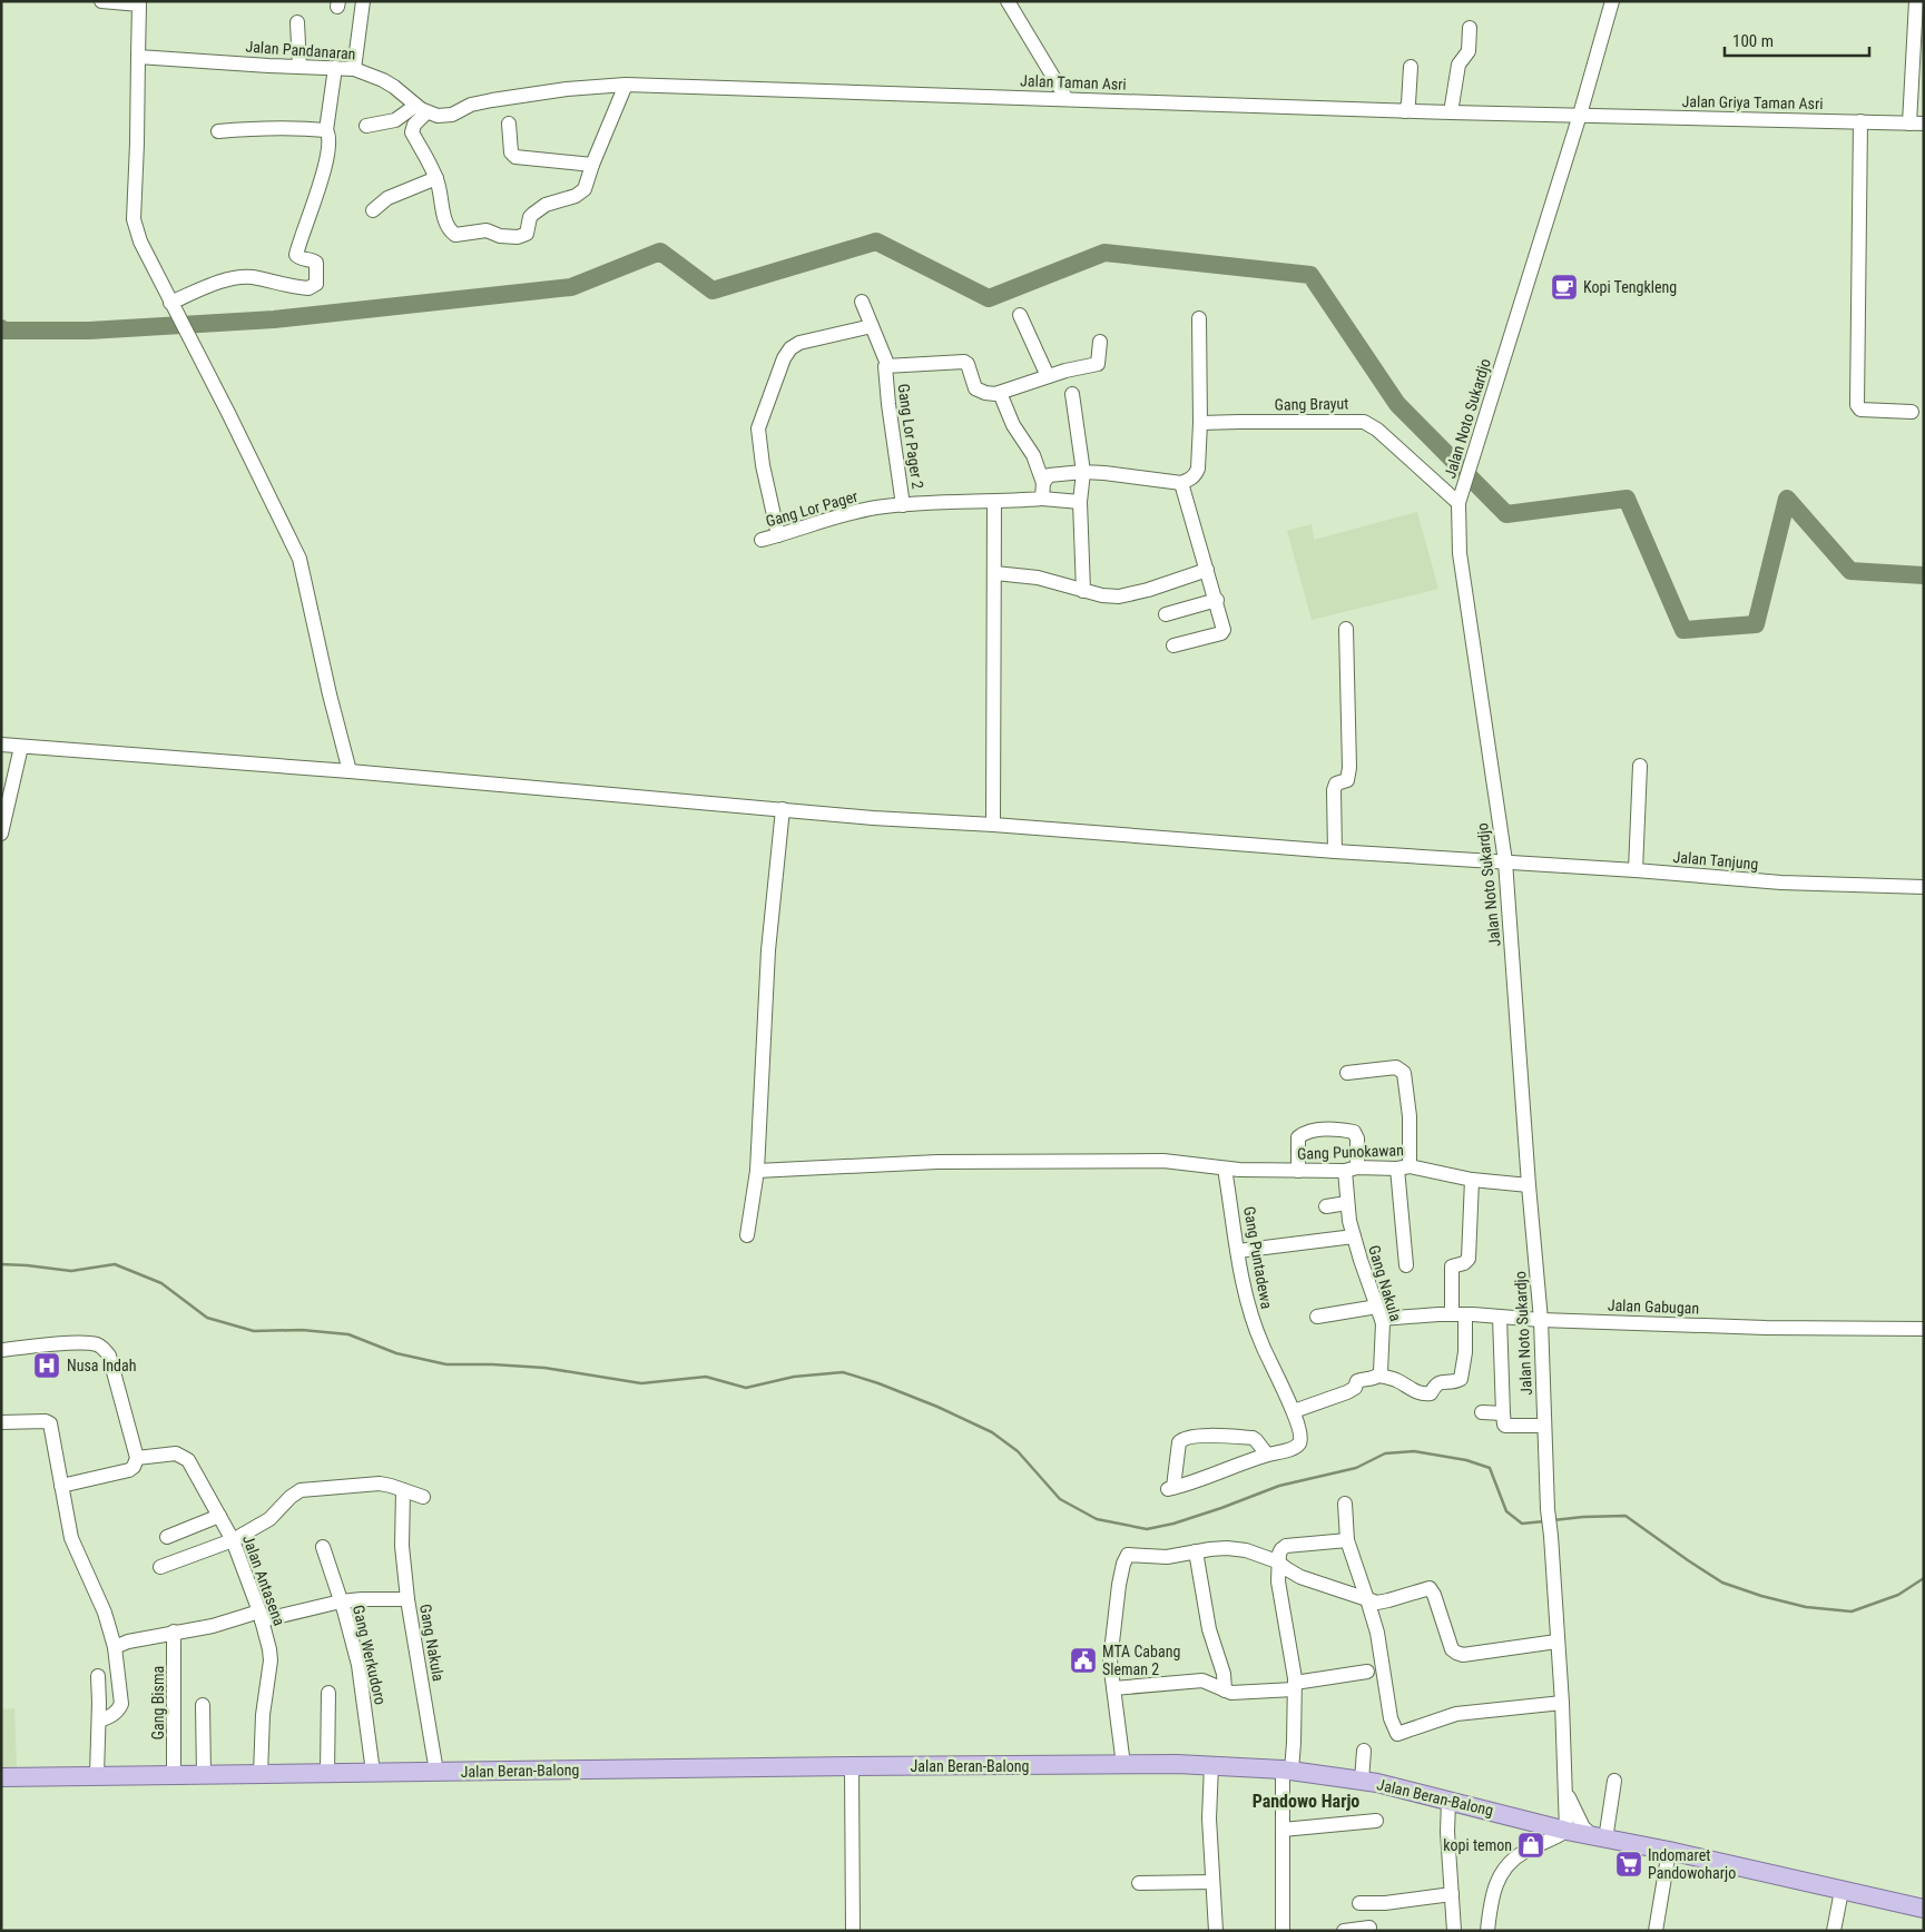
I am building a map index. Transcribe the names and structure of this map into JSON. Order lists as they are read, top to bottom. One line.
{"streets":{"main road":["Jalan Beran-Balong"],"street":["Jalan Pandanaran","Jalan Taman Asri","Jalan Griya Taman Asri","Gang Brayut","Jalan Noto Sukardjo","Gang Lor Pager 2","Gang Lor Pager","Jalan Tanjung","Gang Punokawan","Gang Puntadewa","Gang Nakula","Jalan Gabugan","Jalan Antasena","Gang Werkudoro","Gang Bisma"]},"crossings":[["Jalan Pandanaran","Jalan Taman Asri"],["Jalan Taman Asri","Jalan Griya Taman Asri"],["Jalan Taman Asri","Jalan Noto Sukardjo"],["Jalan Griya Taman Asri","Jalan Noto Sukardjo"],["Gang Brayut","Jalan Noto Sukardjo"],["Jalan Noto Sukardjo","Jalan Tanjung"],["Jalan Noto Sukardjo","Gang Punokawan"],["Jalan Noto Sukardjo","Jalan Gabugan"],["Jalan Noto Sukardjo","Jalan Beran-Balong"],["Gang Lor Pager 2","Gang Lor Pager"],["Gang Punokawan","Gang Puntadewa"],["Gang Punokawan","Gang Nakula"],["Gang Nakula","Jalan Gabugan"],["Gang Nakula","Jalan Antasena"],["Gang Nakula","Gang Werkudoro"],["Gang Nakula","Gang Bisma"],["Gang Nakula","Jalan Beran-Balong"],["Jalan Antasena","Jalan Beran-Balong"],["Gang Werkudoro","Jalan Beran-Balong"],["Gang Bisma","Jalan Beran-Balong"]],"districts":["Pandowo Harjo"],"places":{"cafe":["Kopi Tengkleng"],"hospital":["Nusa Indah"],"public building":["MTA Cabang Sleman 2"],"shop":["kopi temon"],"supermarket":["Indomaret Pandowoharjo"]},"scale_bar":"100 m"}
